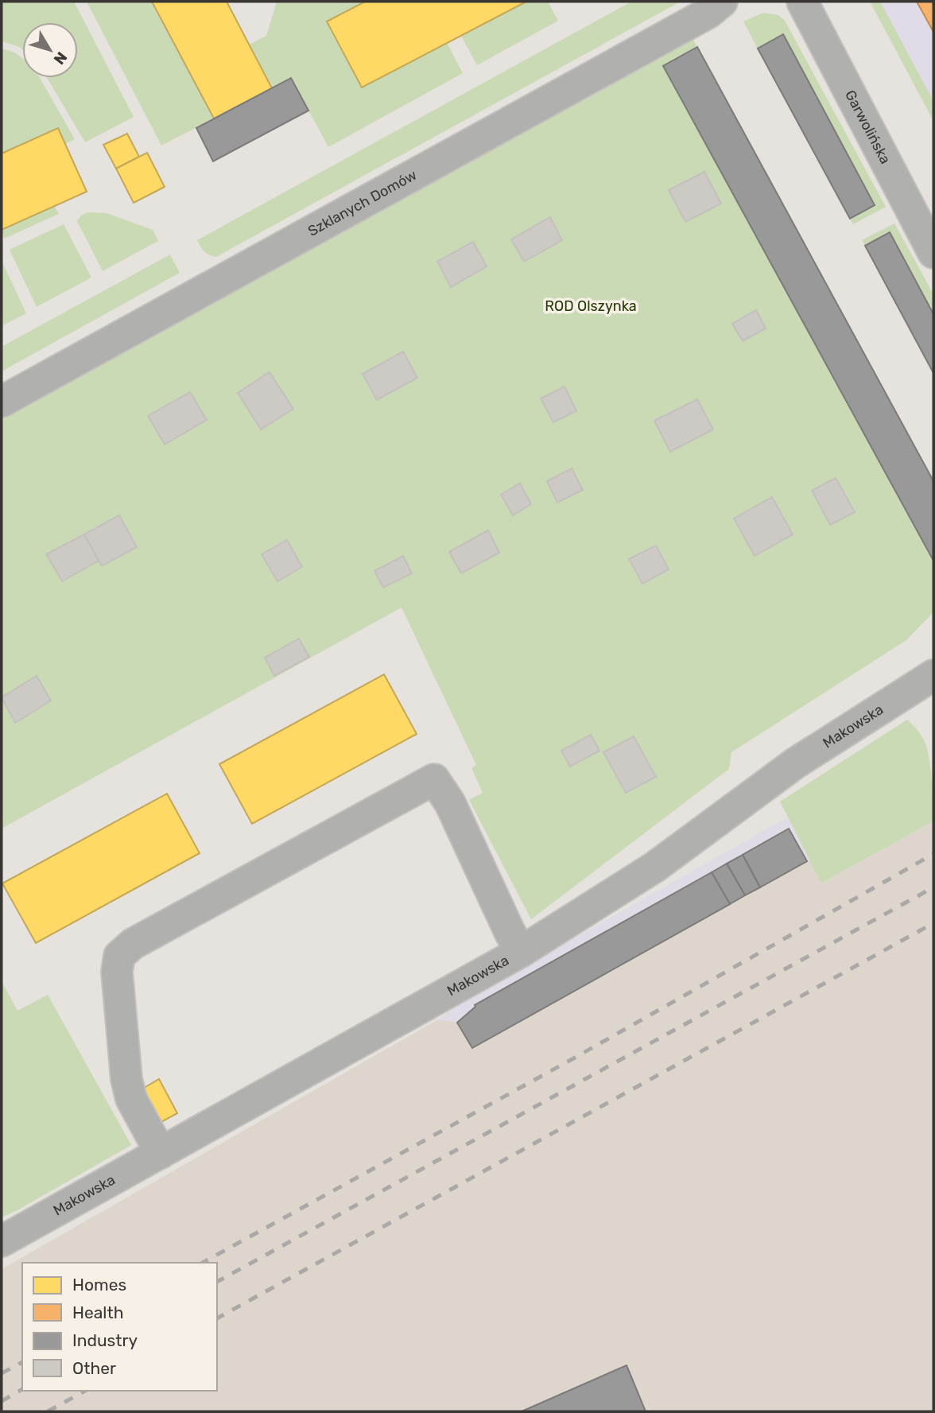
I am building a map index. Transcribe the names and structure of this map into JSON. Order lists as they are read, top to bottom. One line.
{"streets":{"street":["Garwolińska","Szklanych Domów","Makowska"]},"parks":["ROD Olszynka"],"legend":["Homes","Health","Industry","Other"],"north":"bottom right"}
